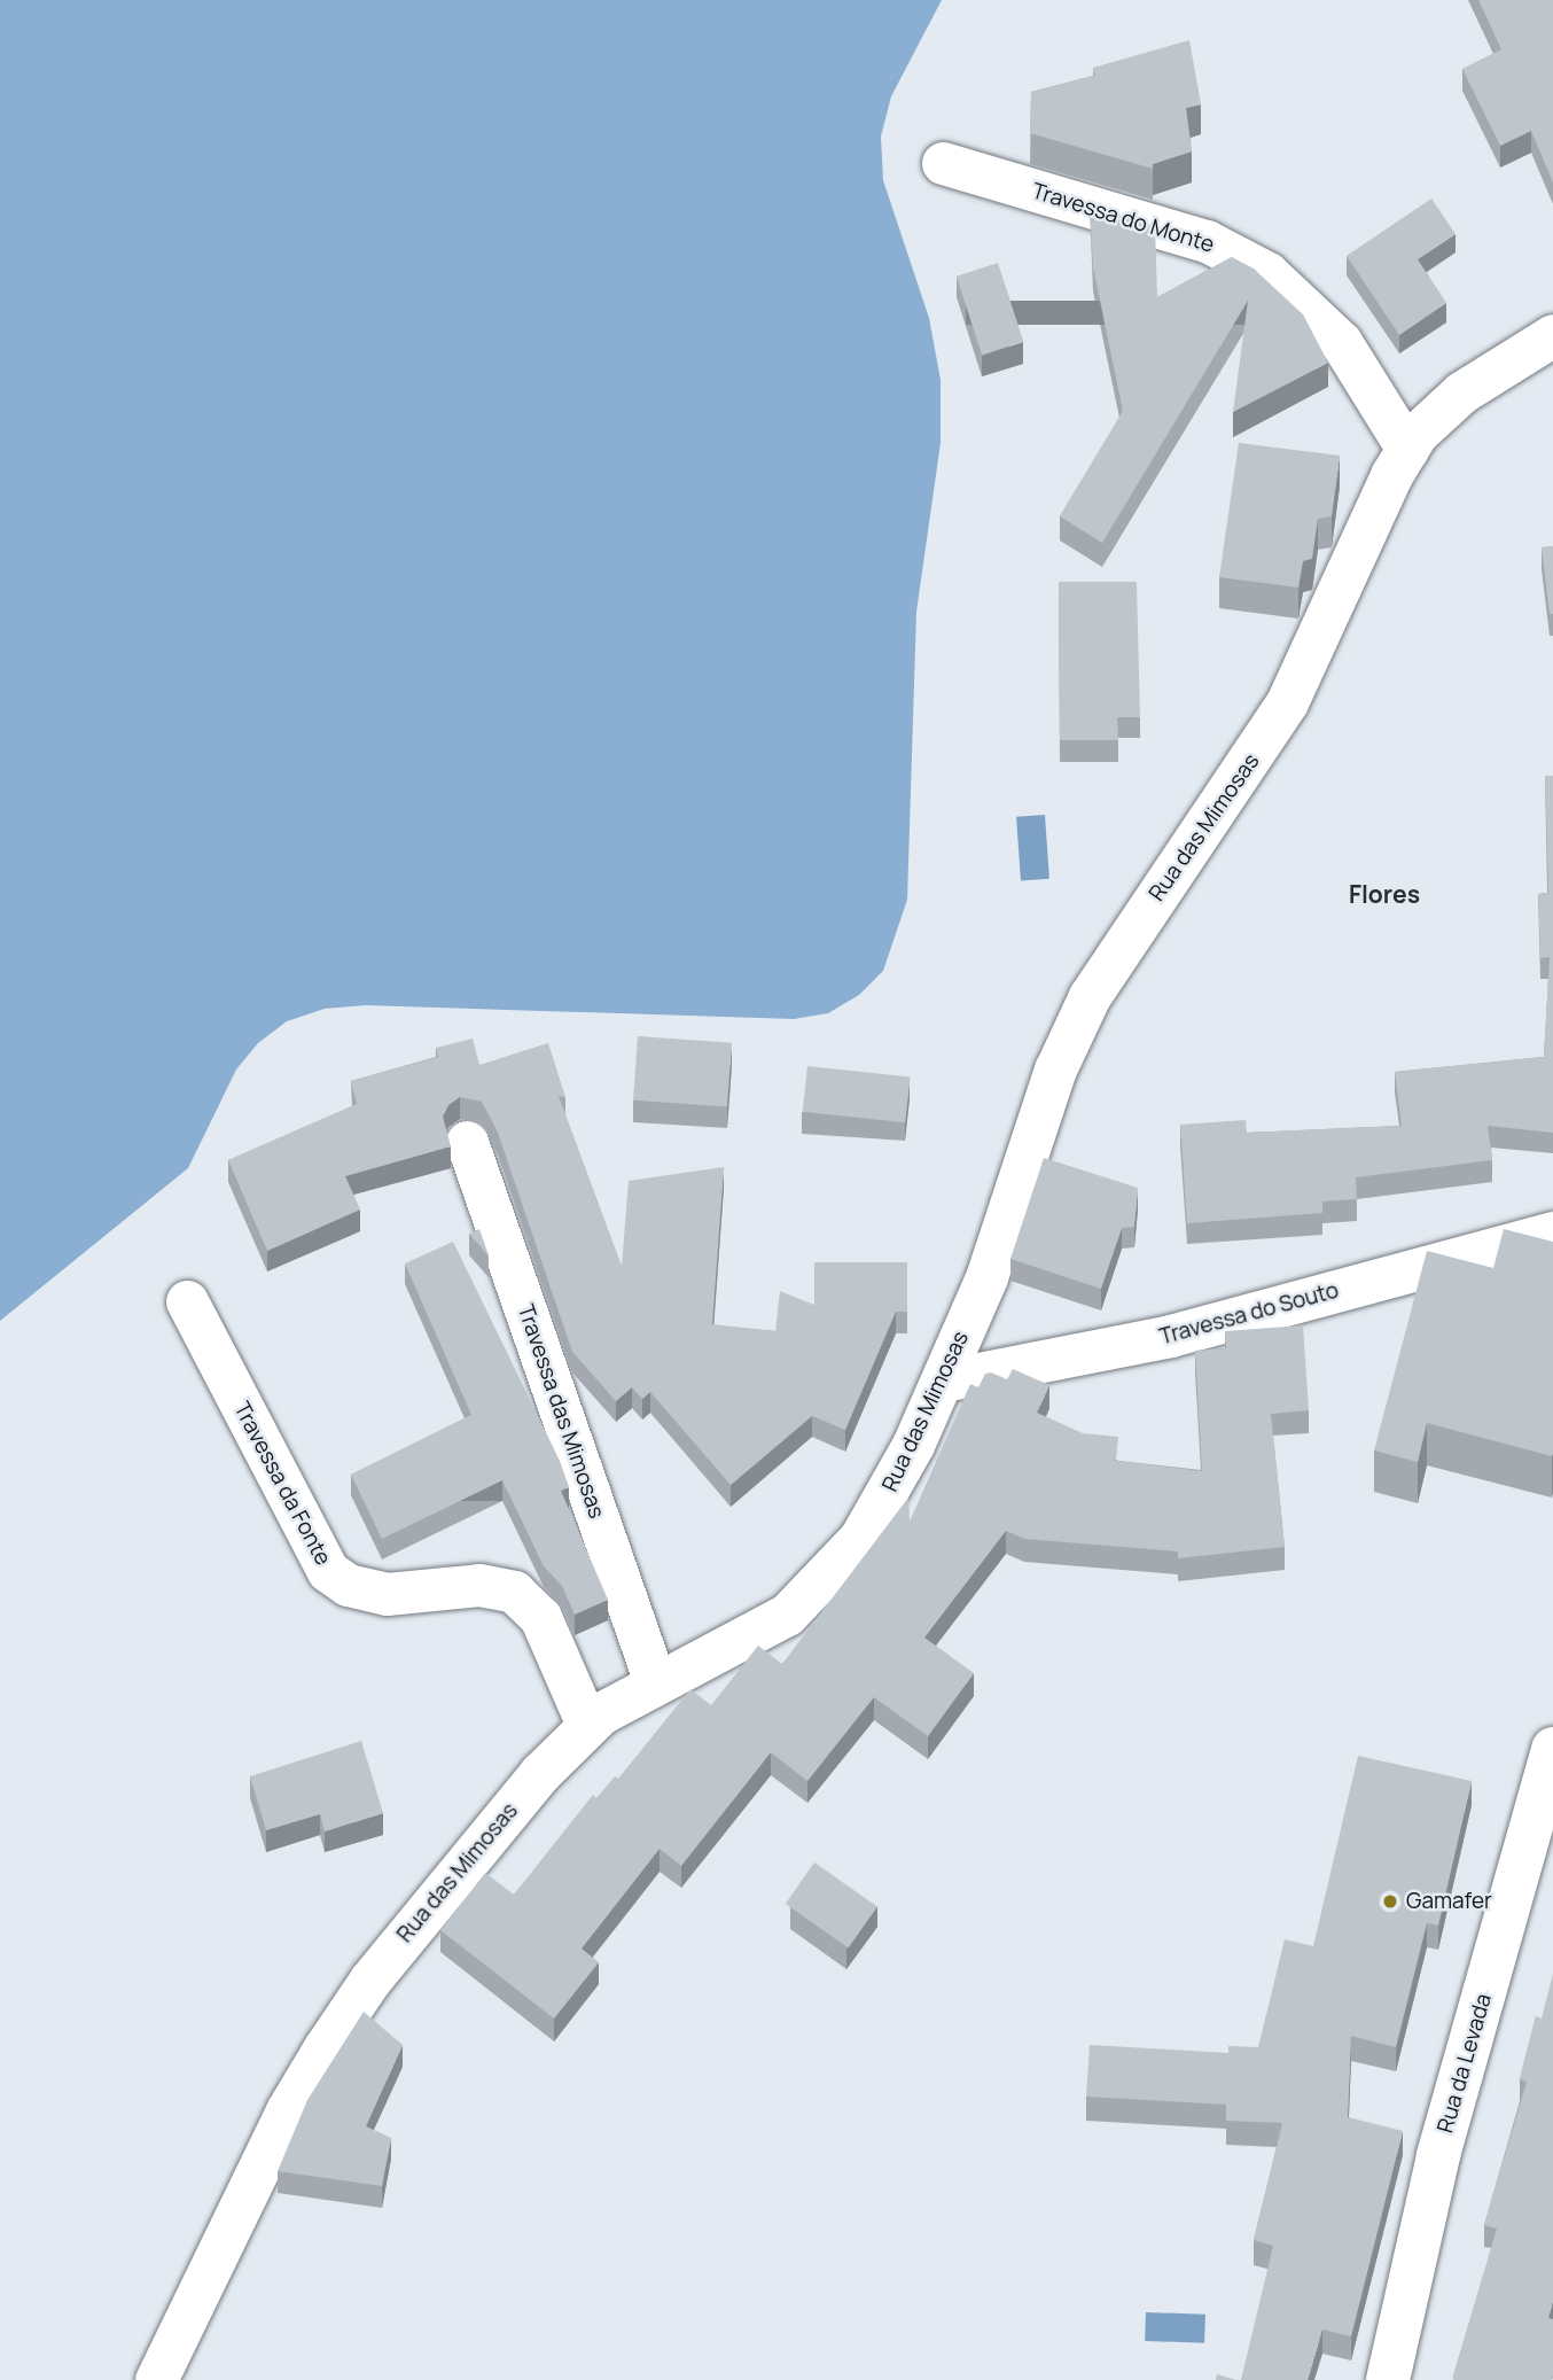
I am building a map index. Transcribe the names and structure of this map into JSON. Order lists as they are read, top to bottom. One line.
{"streets":{"street":["Travessa do Monte","Rua das Mimosas","Travessa do Souto","Travessa das Mimosas","Travessa da Fonte","Rua da Levada"]},"crossings":[["Travessa do Monte","Rua das Mimosas"],["Rua das Mimosas","Travessa do Souto"],["Rua das Mimosas","Travessa das Mimosas"],["Rua das Mimosas","Travessa da Fonte"]],"districts":["Flores"],"places":["Gamafer"]}
